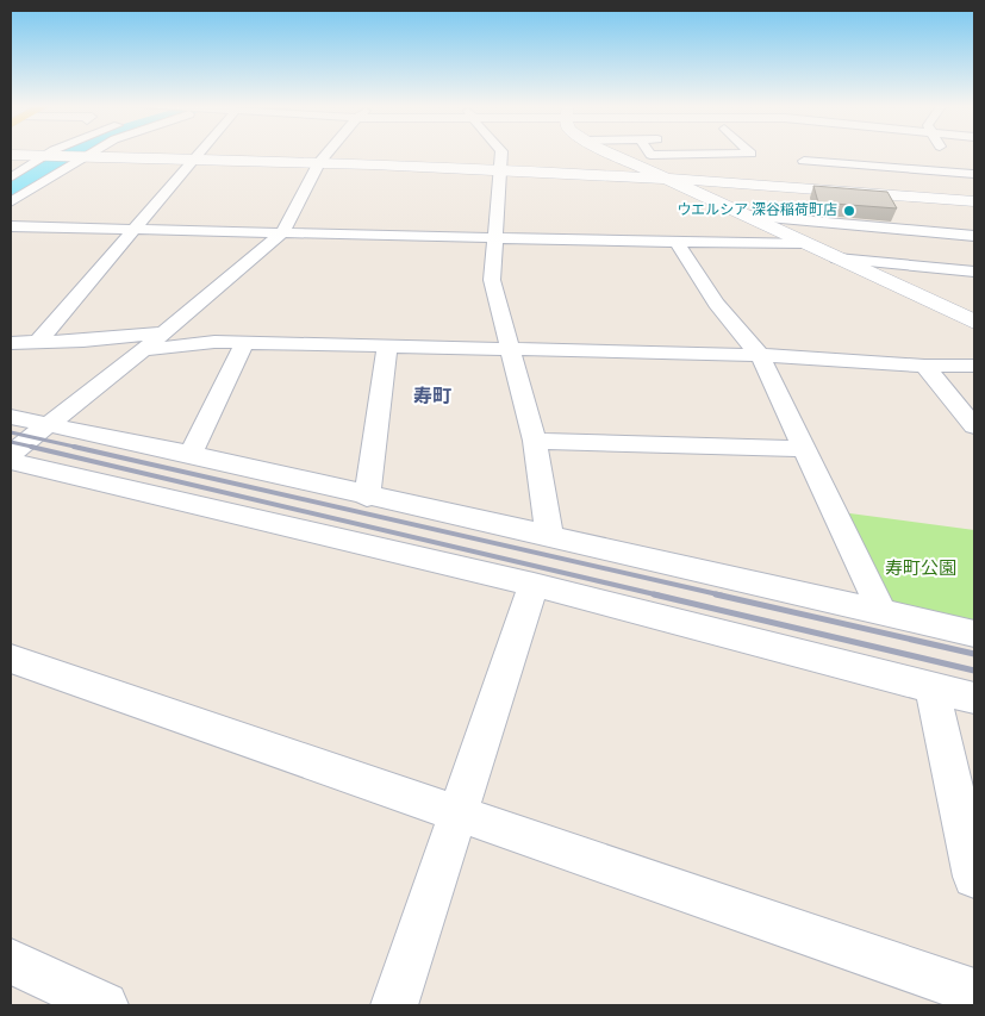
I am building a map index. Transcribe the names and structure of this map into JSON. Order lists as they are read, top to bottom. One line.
{"districts":["寿町"],"parks":["寿町公園"],"places":["ウエルシア 深谷稲荷町店"]}
